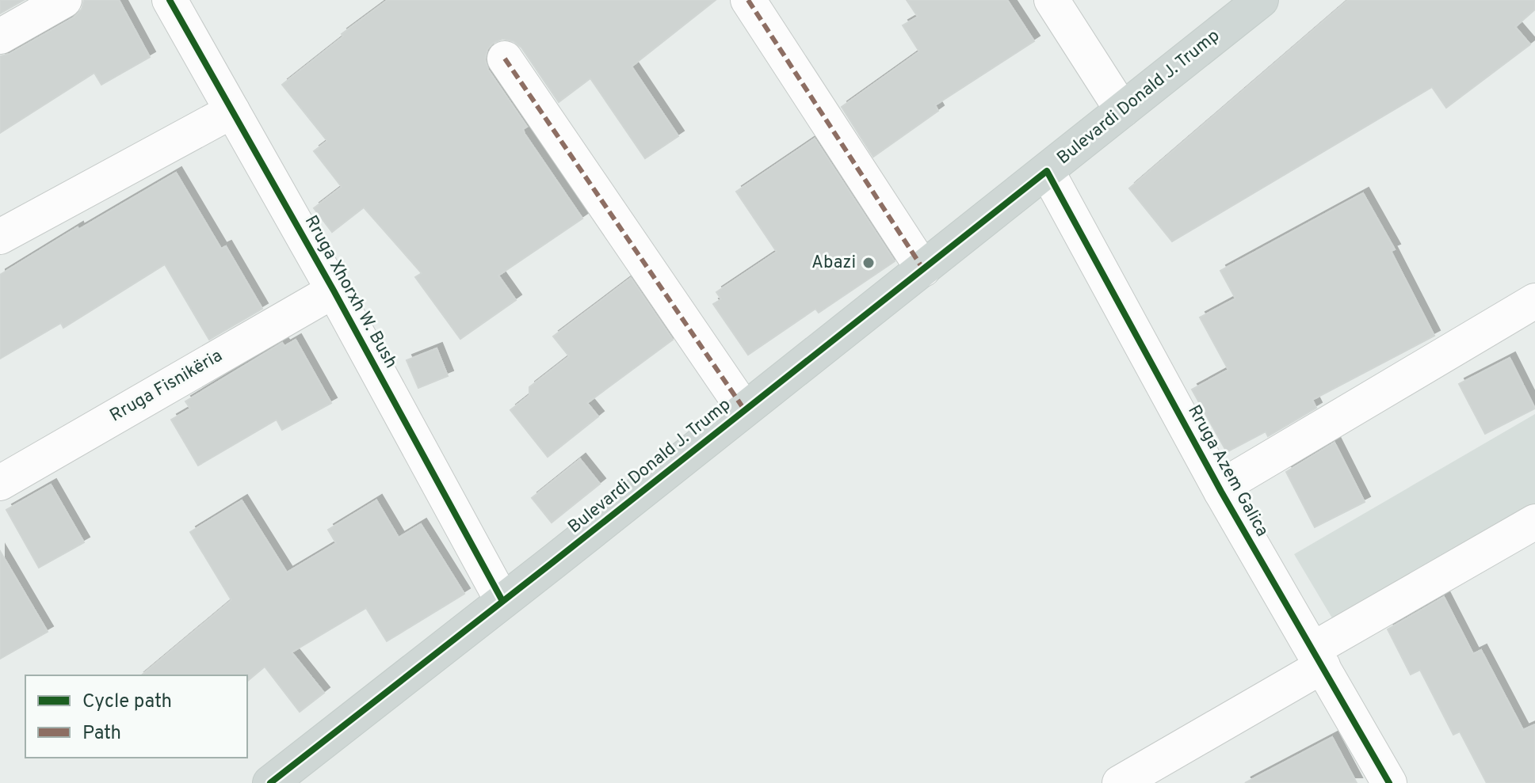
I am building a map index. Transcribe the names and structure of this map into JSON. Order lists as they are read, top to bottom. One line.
{"streets":{"main road":["Bulevardi Donald J. Trump"],"street":["Rruga Xhorxh W. Bush","Rruga Fisnikëria","Rruga Azem Galica"]},"crossings":[["Bulevardi Donald J. Trump","Rruga Xhorxh W. Bush"],["Bulevardi Donald J. Trump","Rruga Azem Galica"],["Rruga Xhorxh W. Bush","Rruga Fisnikëria"]],"places":["Abazi"],"legend":["Cycle path","Path"]}
